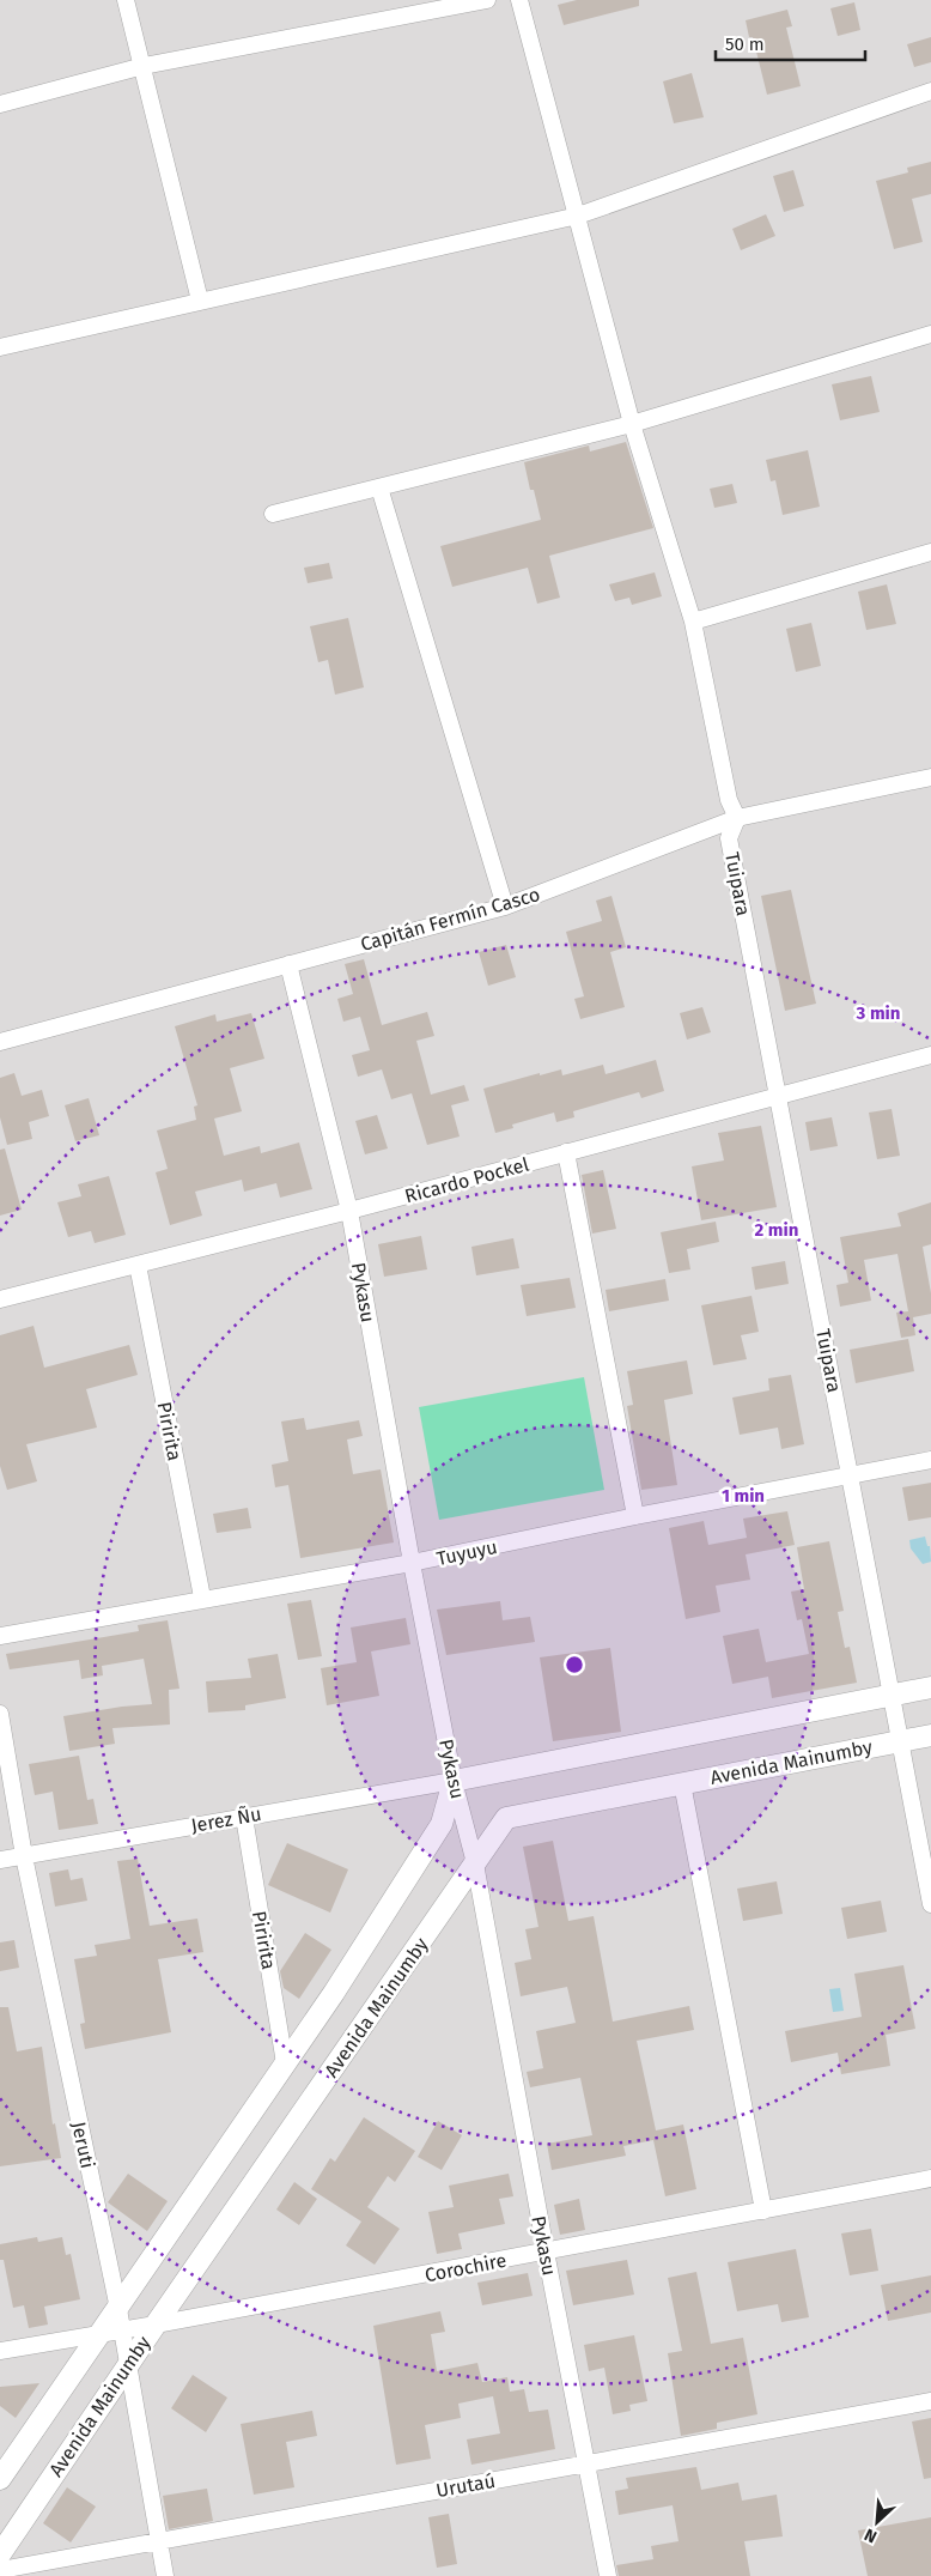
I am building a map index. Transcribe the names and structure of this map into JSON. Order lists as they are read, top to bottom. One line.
{"streets":{"street":["Tuipara","Capitán Fermín Casco","Ricardo Pockel","Pykasu","Piririta","Tuyuyu","Avenida Mainumby","Jerez Ñu","Jeruti","Corochire","Urutaú"]},"crossings":[["Tuipara","Capitán Fermín Casco"],["Tuipara","Ricardo Pockel"],["Tuipara","Tuyuyu"],["Tuipara","Avenida Mainumby"],["Capitán Fermín Casco","Pykasu"],["Ricardo Pockel","Pykasu"],["Ricardo Pockel","Piririta"],["Pykasu","Tuyuyu"],["Pykasu","Avenida Mainumby"],["Pykasu","Jerez Ñu"],["Pykasu","Corochire"],["Pykasu","Urutaú"],["Piririta","Tuyuyu"],["Piririta","Avenida Mainumby"],["Piririta","Jerez Ñu"],["Avenida Mainumby","Jerez Ñu"],["Avenida Mainumby","Jeruti"],["Avenida Mainumby","Corochire"],["Jerez Ñu","Jeruti"],["Jeruti","Corochire"],["Jeruti","Urutaú"]],"scale_bar":"50 m","north":"bottom left","rings":["3 min","2 min","1 min"]}
